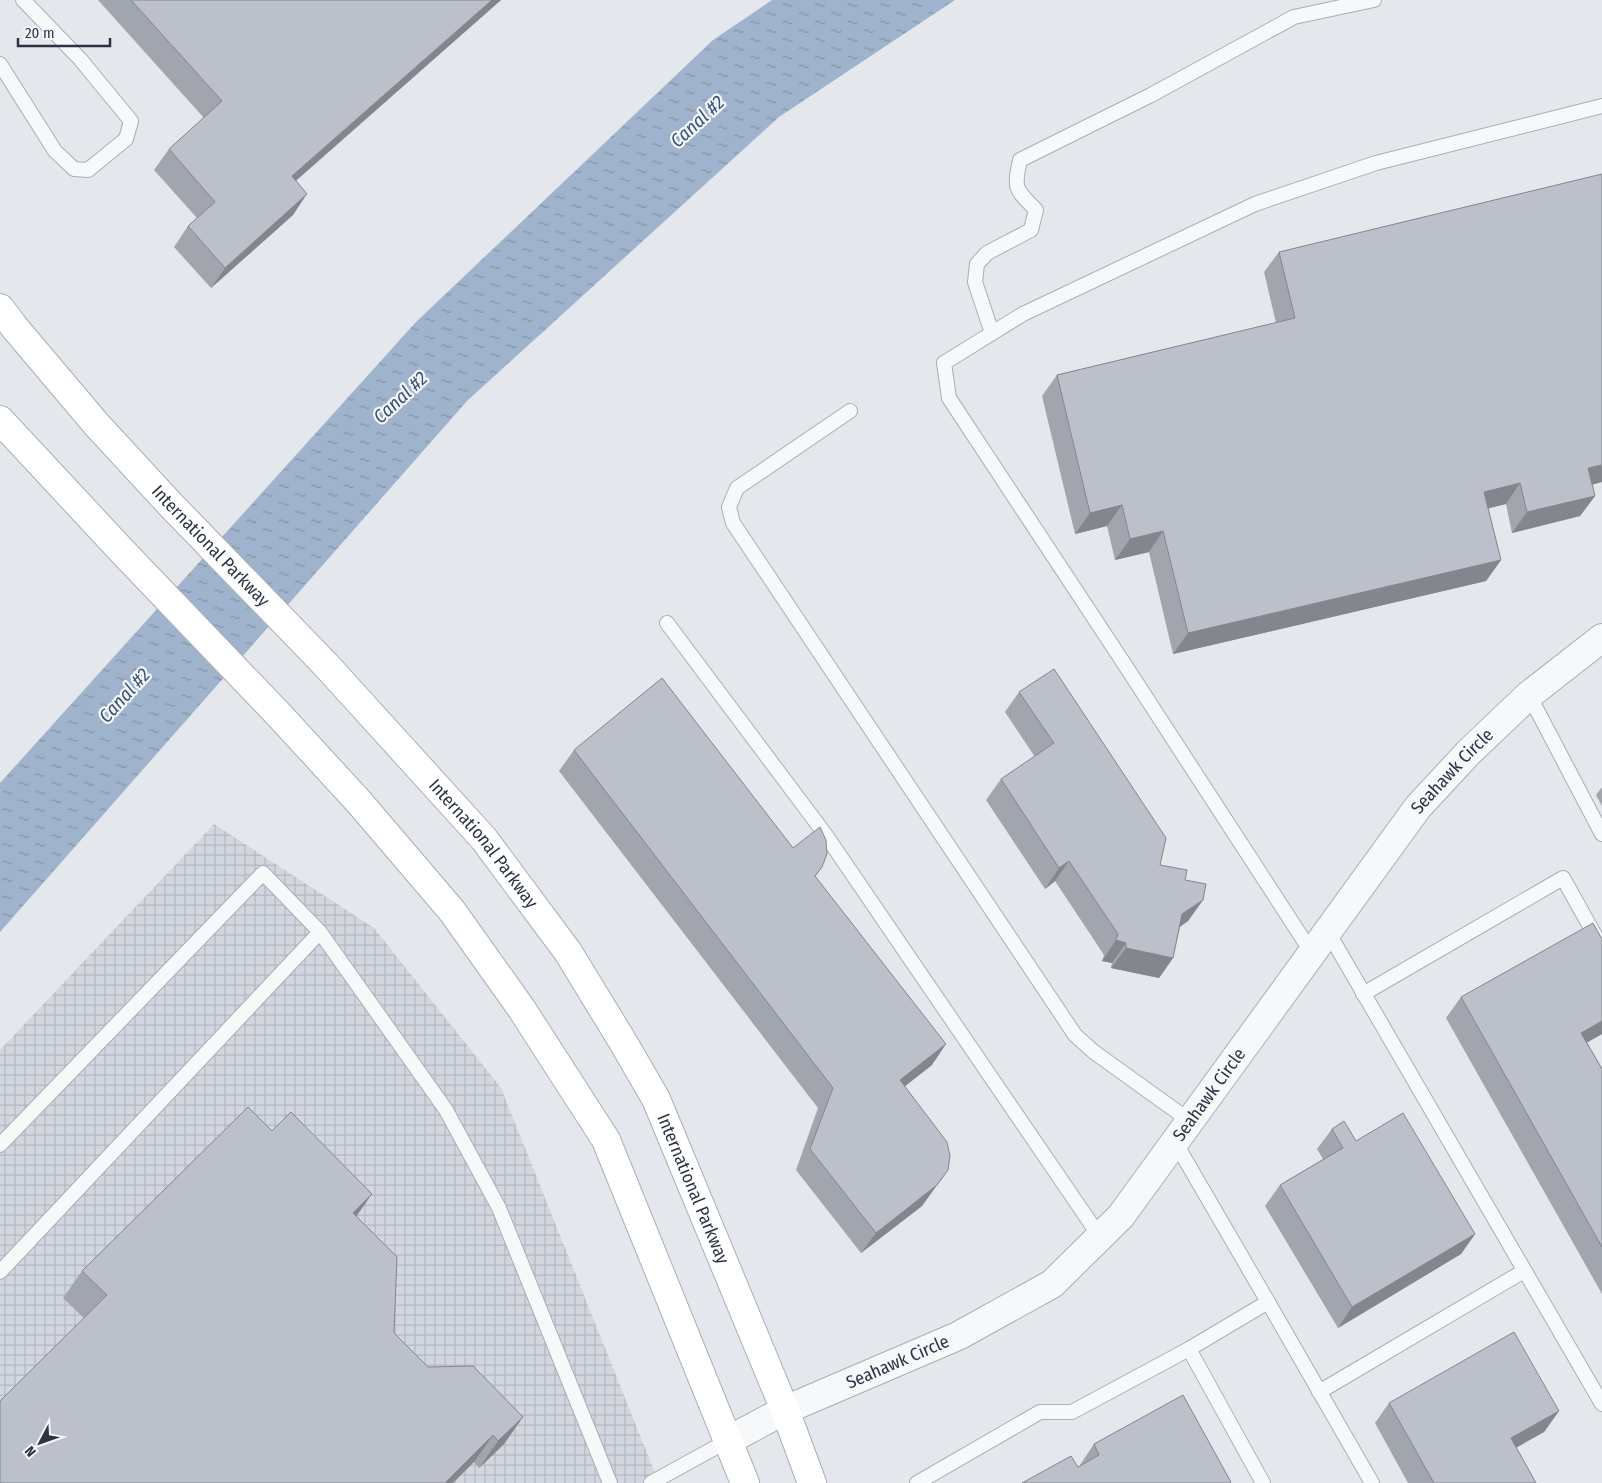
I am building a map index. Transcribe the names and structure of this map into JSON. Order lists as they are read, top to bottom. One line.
{"streets":{"main road":["International Parkway"],"street":["Seahawk Circle"]},"crossings":[["International Parkway","Seahawk Circle"]],"water":["Canal #2"],"scale_bar":"20 m","north":"bottom left"}
